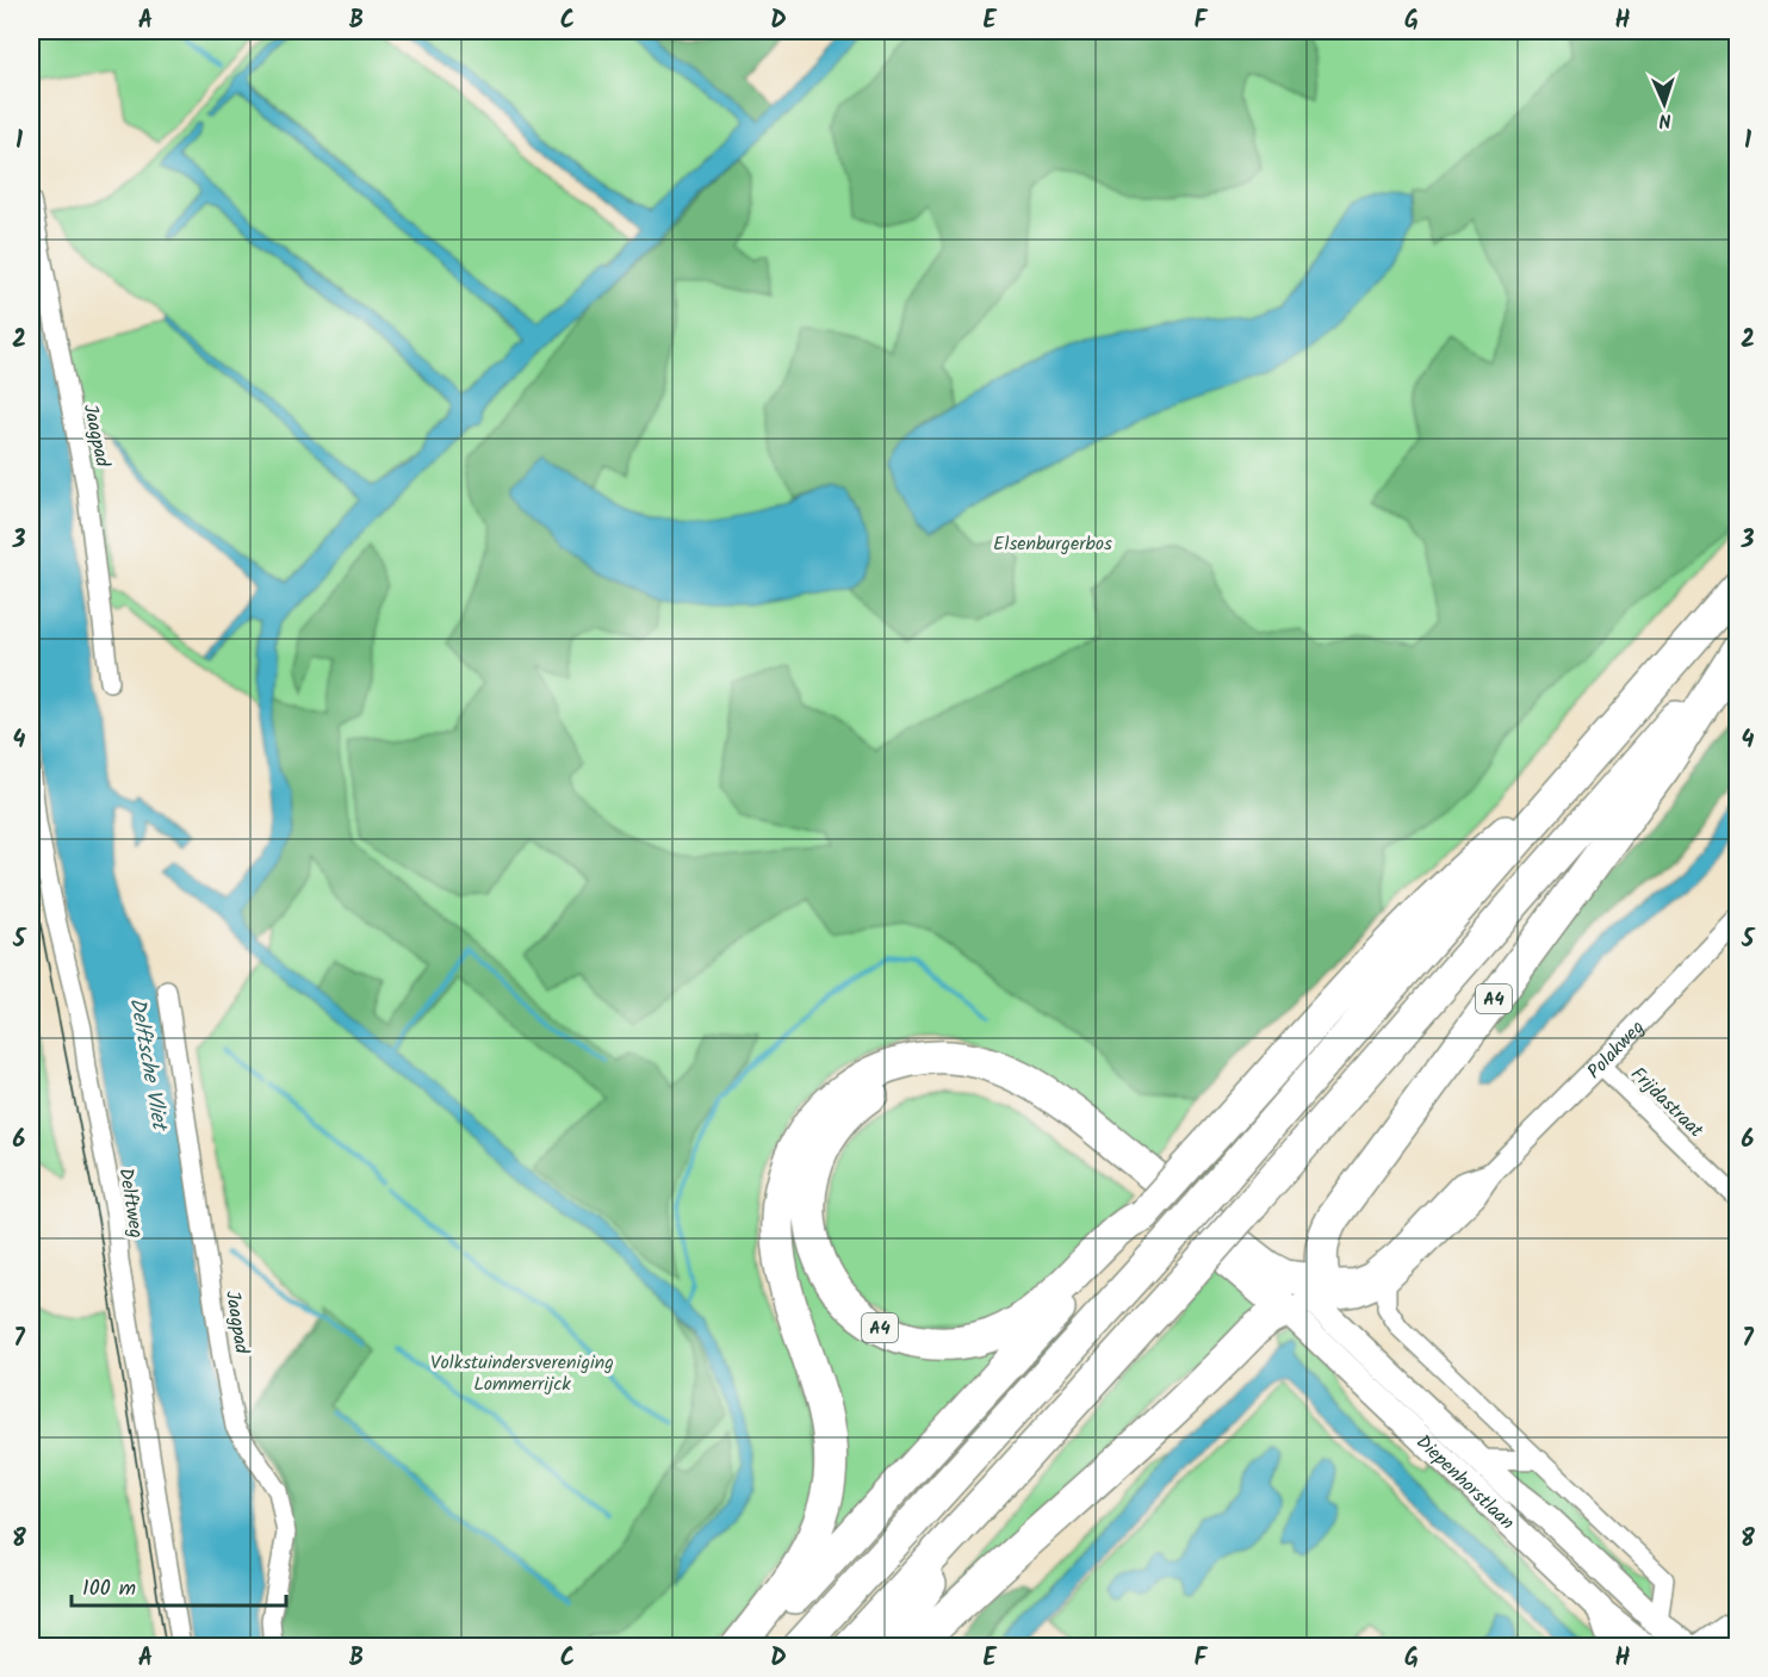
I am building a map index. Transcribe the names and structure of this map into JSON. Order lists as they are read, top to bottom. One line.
{"streets":{"highway":["A4"],"main road":["Diepenhorstlaan"],"street":["Jaagpad","Polakweg","Frijdastraat","Delftweg"]},"crossings":[["A4","Polakweg"],["A4","Diepenhorstlaan"],["Polakweg","Frijdastraat"],["Polakweg","Diepenhorstlaan"]],"water":["Delftsche Vliet"],"parks":["Elsenburgerbos","Volkstuindersvereniging Lommerrijck"],"scale_bar":"100 m","north":"bottom","grid":{"columns":["A","B","C","D","E","F","G","H"],"rows":["1","2","3","4","5","6","7","8"]}}
